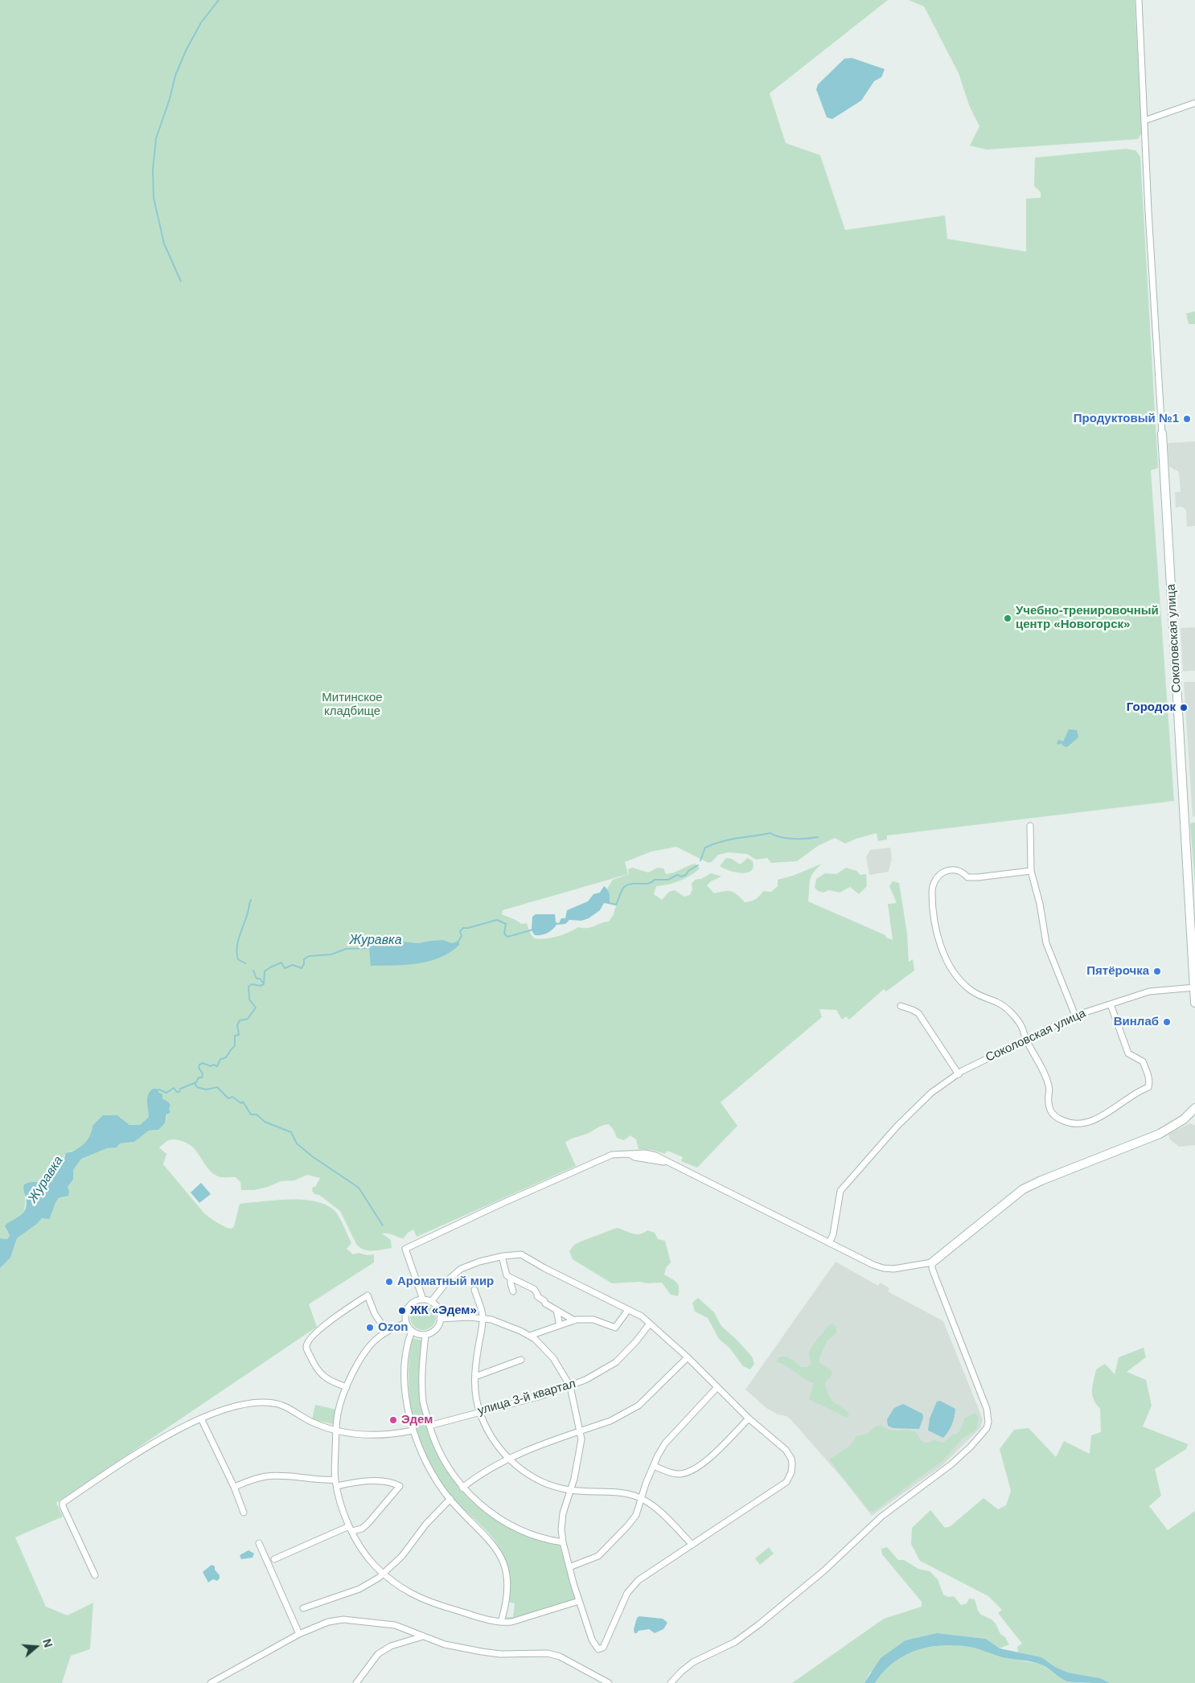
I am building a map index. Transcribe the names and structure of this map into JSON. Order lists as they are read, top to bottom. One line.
{"streets":{"street":["Соколовская улица","улица 3-й квартал"]},"water":["Журавка"],"parks":["Митинское кладбище"],"places":["Продуктовый №1","Учебно-тренировочный центр «Новогорск»","Городок","Пятёрочка","Винлаб","Ароматный мир","ЖК «Эдем»","Ozon","Эдем"],"north":"right"}
